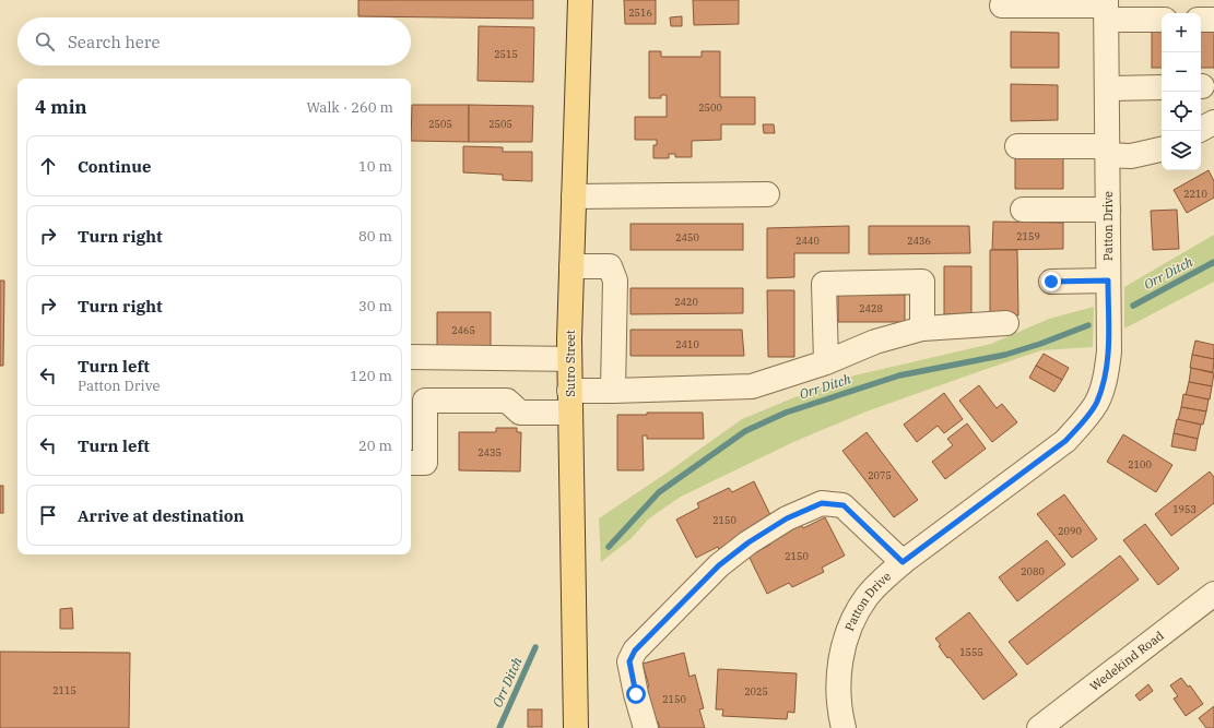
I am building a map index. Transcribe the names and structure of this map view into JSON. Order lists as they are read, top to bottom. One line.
{"streets":{"main road":["Sutro Street"],"street":["Patton Drive","Wedekind Road"]},"water":["Orr Ditch"],"house_numbers":["2516","2515","2500","2505","2505","2210","2159","2450","2440","2436","2420","2428","2465","2410","2435","2100","2075","1953","2150","2090","2150","2080","1555","2115","2025","2150"],"page":{"map_buttons":["+","−"],"search":"Search here","heading":["4 min","Walk · 260 m"],"list":[["Continue","10 m"],["Turn right","80 m"],["Turn right","30 m"],["Turn left","Patton Drive","120 m"],["Turn left","20 m"],"Arrive at destination"]}}
